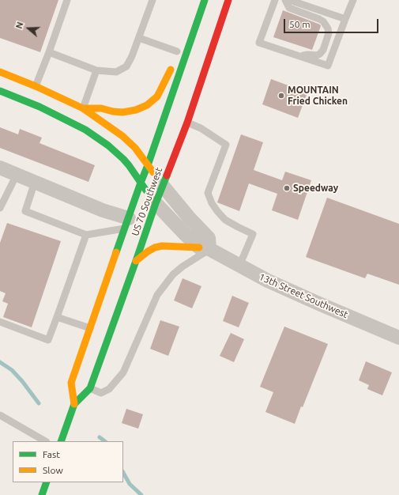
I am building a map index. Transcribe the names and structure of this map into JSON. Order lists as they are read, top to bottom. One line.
{"streets":{"main road":["US 70 Southwest","13th Street Southwest"]},"crossings":[["US 70 Southwest","13th Street Southwest"]],"places":["MOUNTAIN Fried Chicken","Speedway"],"legend":["Fast","Slow"],"scale_bar":"50 m","north":"left"}
